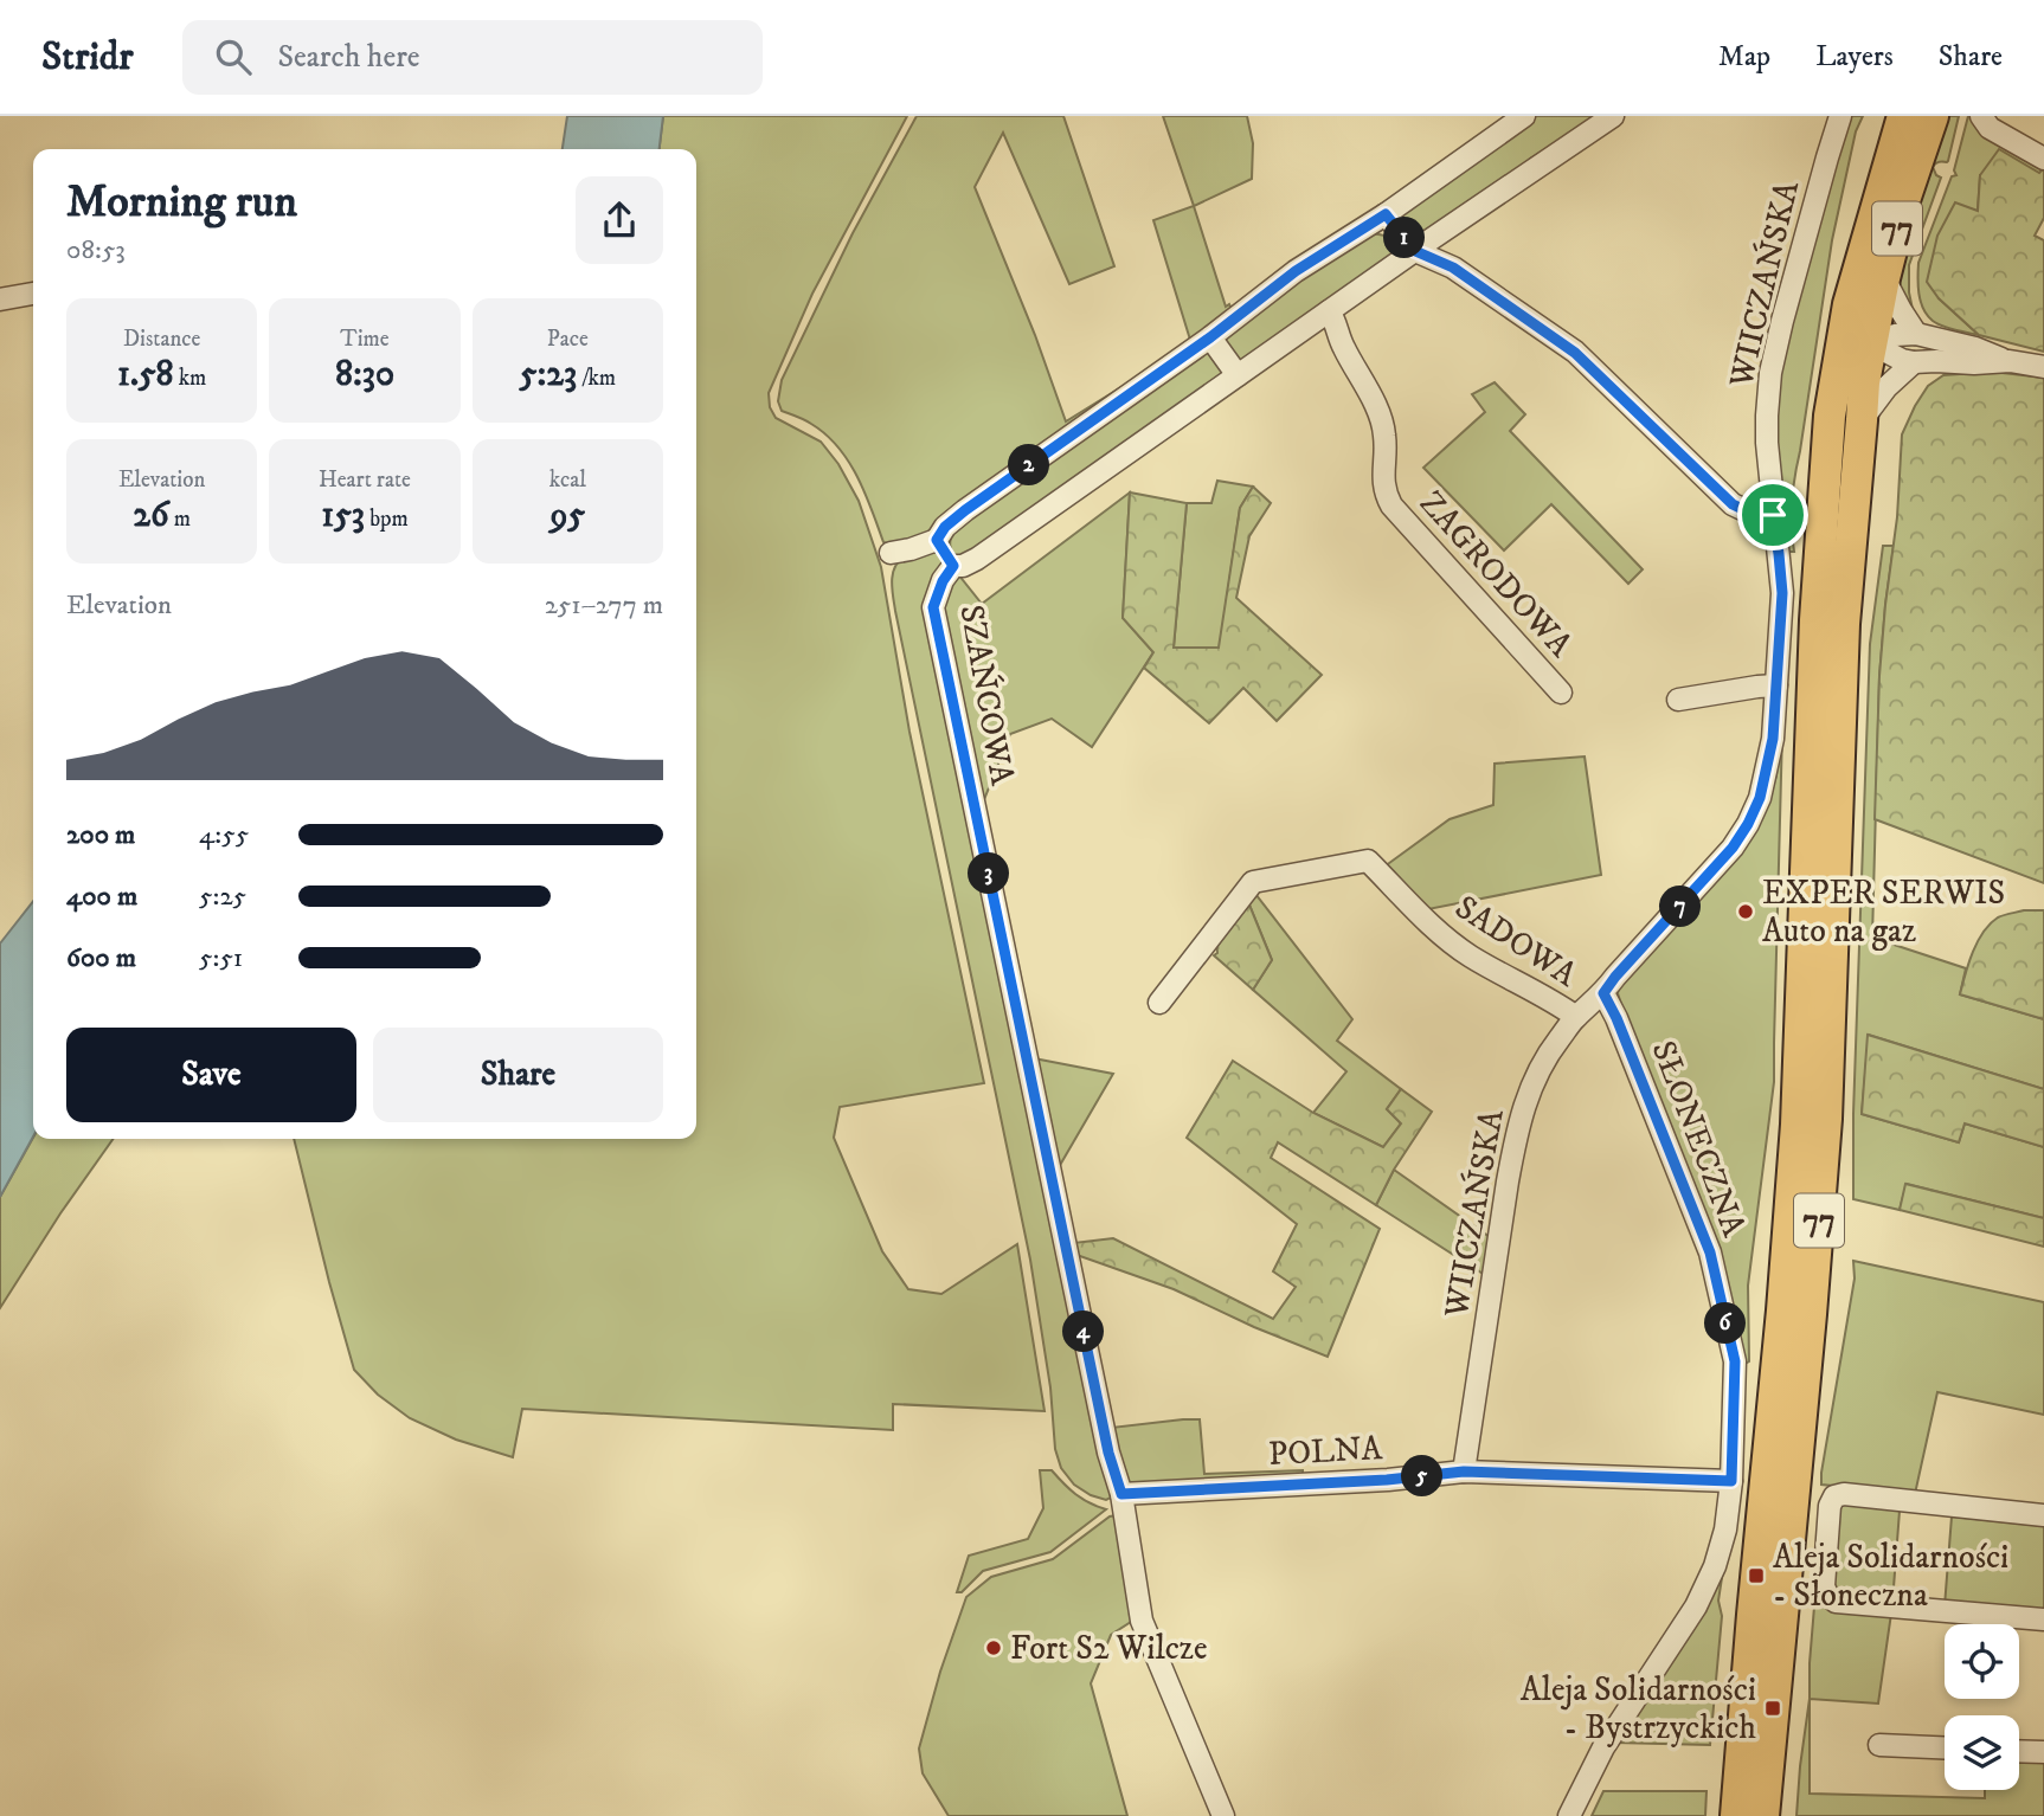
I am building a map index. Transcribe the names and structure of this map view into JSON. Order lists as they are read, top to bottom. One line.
{"streets":{"highway":["77"],"street":["WIICZAŃSKA","ZAGRODOWA","SZAŃCOWA","SADOWA","SŁONECZNA","POLNA"]},"crossings":[["WIICZAŃSKA","SADOWA"],["WIICZAŃSKA","SŁONECZNA"],["WIICZAŃSKA","POLNA"],["ZAGRODOWA","SZAŃCOWA"],["SZAŃCOWA","POLNA"],["SŁONECZNA","POLNA"]],"places":{"other":["EXPER SERWIS Auto na gaz","Fort S2 Wilcze"],"transit":["Aleja Solidarności - Słoneczna","Aleja Solidarności - Bystrzyckich"]},"page":{"header":"Stridr","search":"Search here","nav":["Map","Layers","Share"],"heading":["Morning run","08:53"],"pins":["1","2","3","7","6","4","5"],"stats":[["Distance","1.58 km"],["Time","8:30"],["Pace","5:23 /km"],["Elevation","26 m"],["Heart rate","153 bpm"],["kcal","95"]],"chart":["Elevation","251–277 m"],"list":[{"name":"200 m","note":"4:55"},{"name":"400 m","note":"5:25"},{"name":"600 m","note":"5:51"}],"buttons":["Save","Share"]}}
